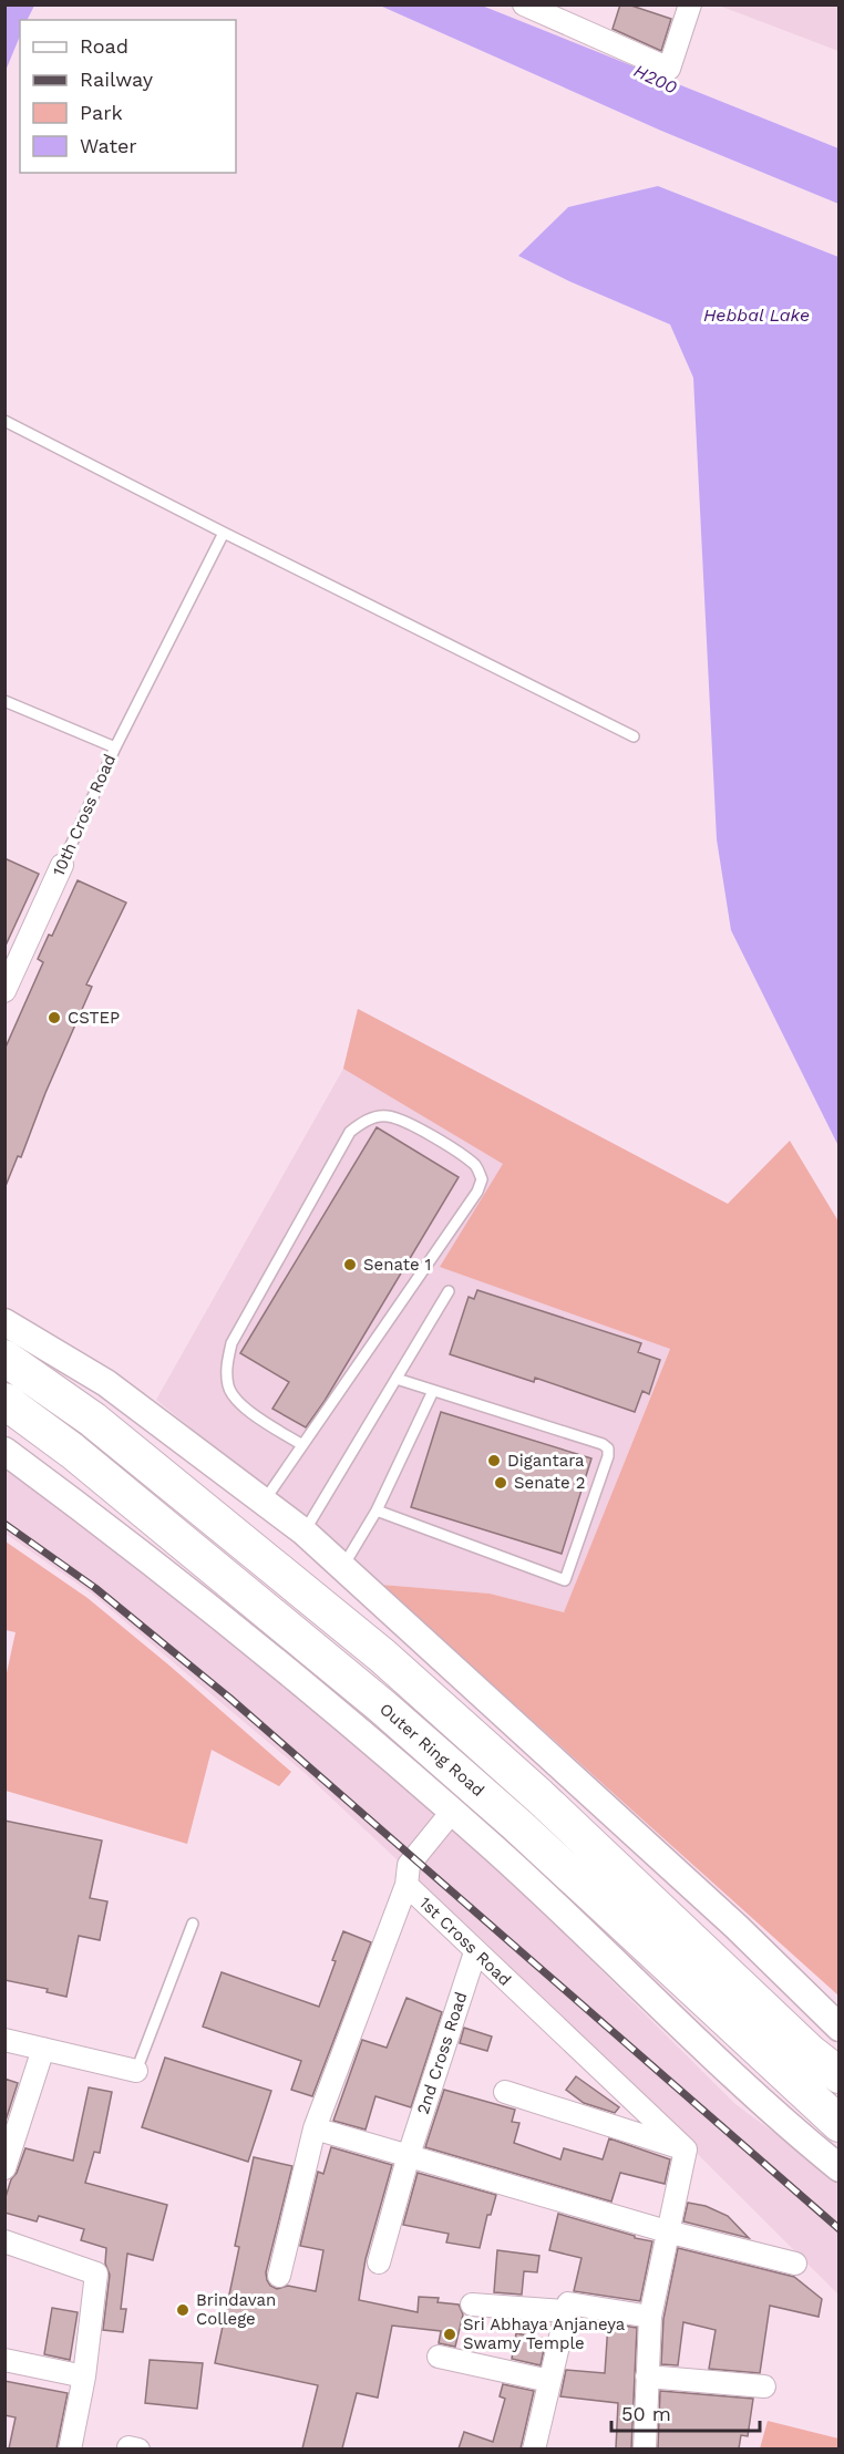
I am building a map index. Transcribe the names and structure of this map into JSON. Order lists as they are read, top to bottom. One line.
{"streets":{"highway":["Outer Ring Road"],"street":["10th Cross Road","1st Cross Road","2nd Cross Road"]},"crossings":[["1st Cross Road","2nd Cross Road"]],"water":["H200","Hebbal Lake"],"places":["CSTEP","Senate 1","Digantara","Senate 2","Brindavan College","Sri Abhaya Anjaneya Swamy Temple"],"legend":["Road","Railway","Park","Water"],"scale_bar":"50 m"}
